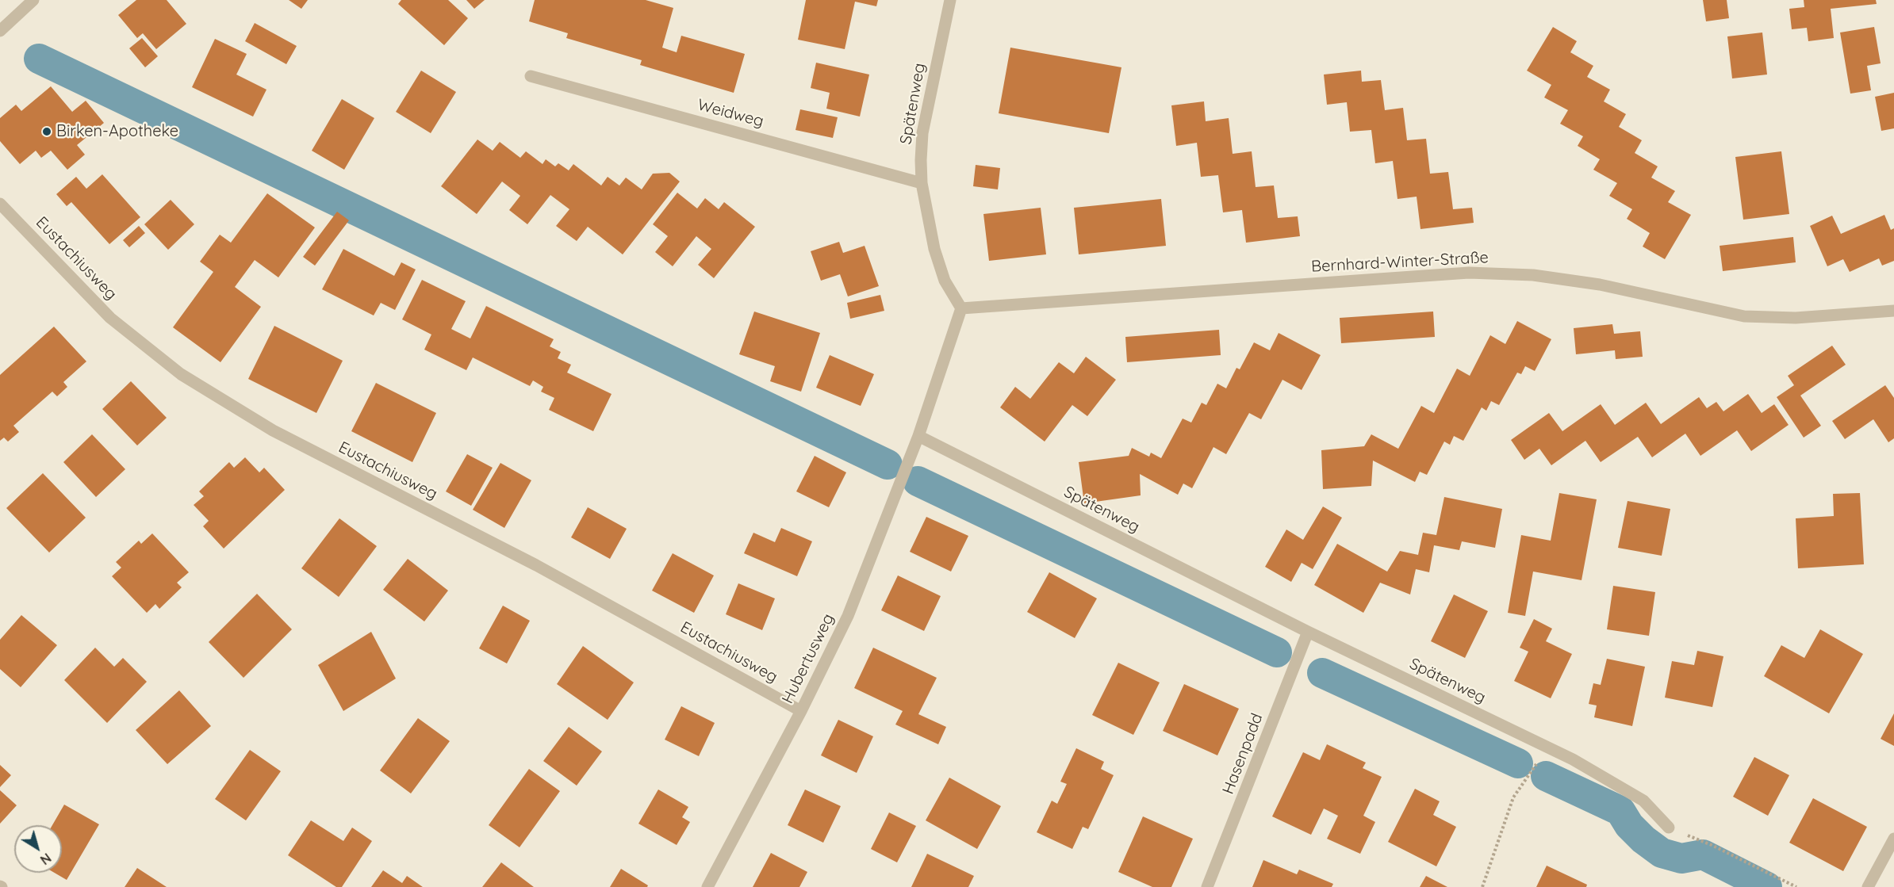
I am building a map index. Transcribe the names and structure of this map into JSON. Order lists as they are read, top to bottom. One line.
{"streets":{"street":["Spätenweg","Weidweg","Eustachiusweg","Bernhard-Winter-Straße","Hubertusweg","Hasenpadd"]},"crossings":[["Spätenweg","Weidweg"],["Spätenweg","Bernhard-Winter-Straße"],["Spätenweg","Hubertusweg"],["Spätenweg","Hasenpadd"],["Eustachiusweg","Hubertusweg"]],"places":["Birken-Apotheke"],"north":"bottom right"}
